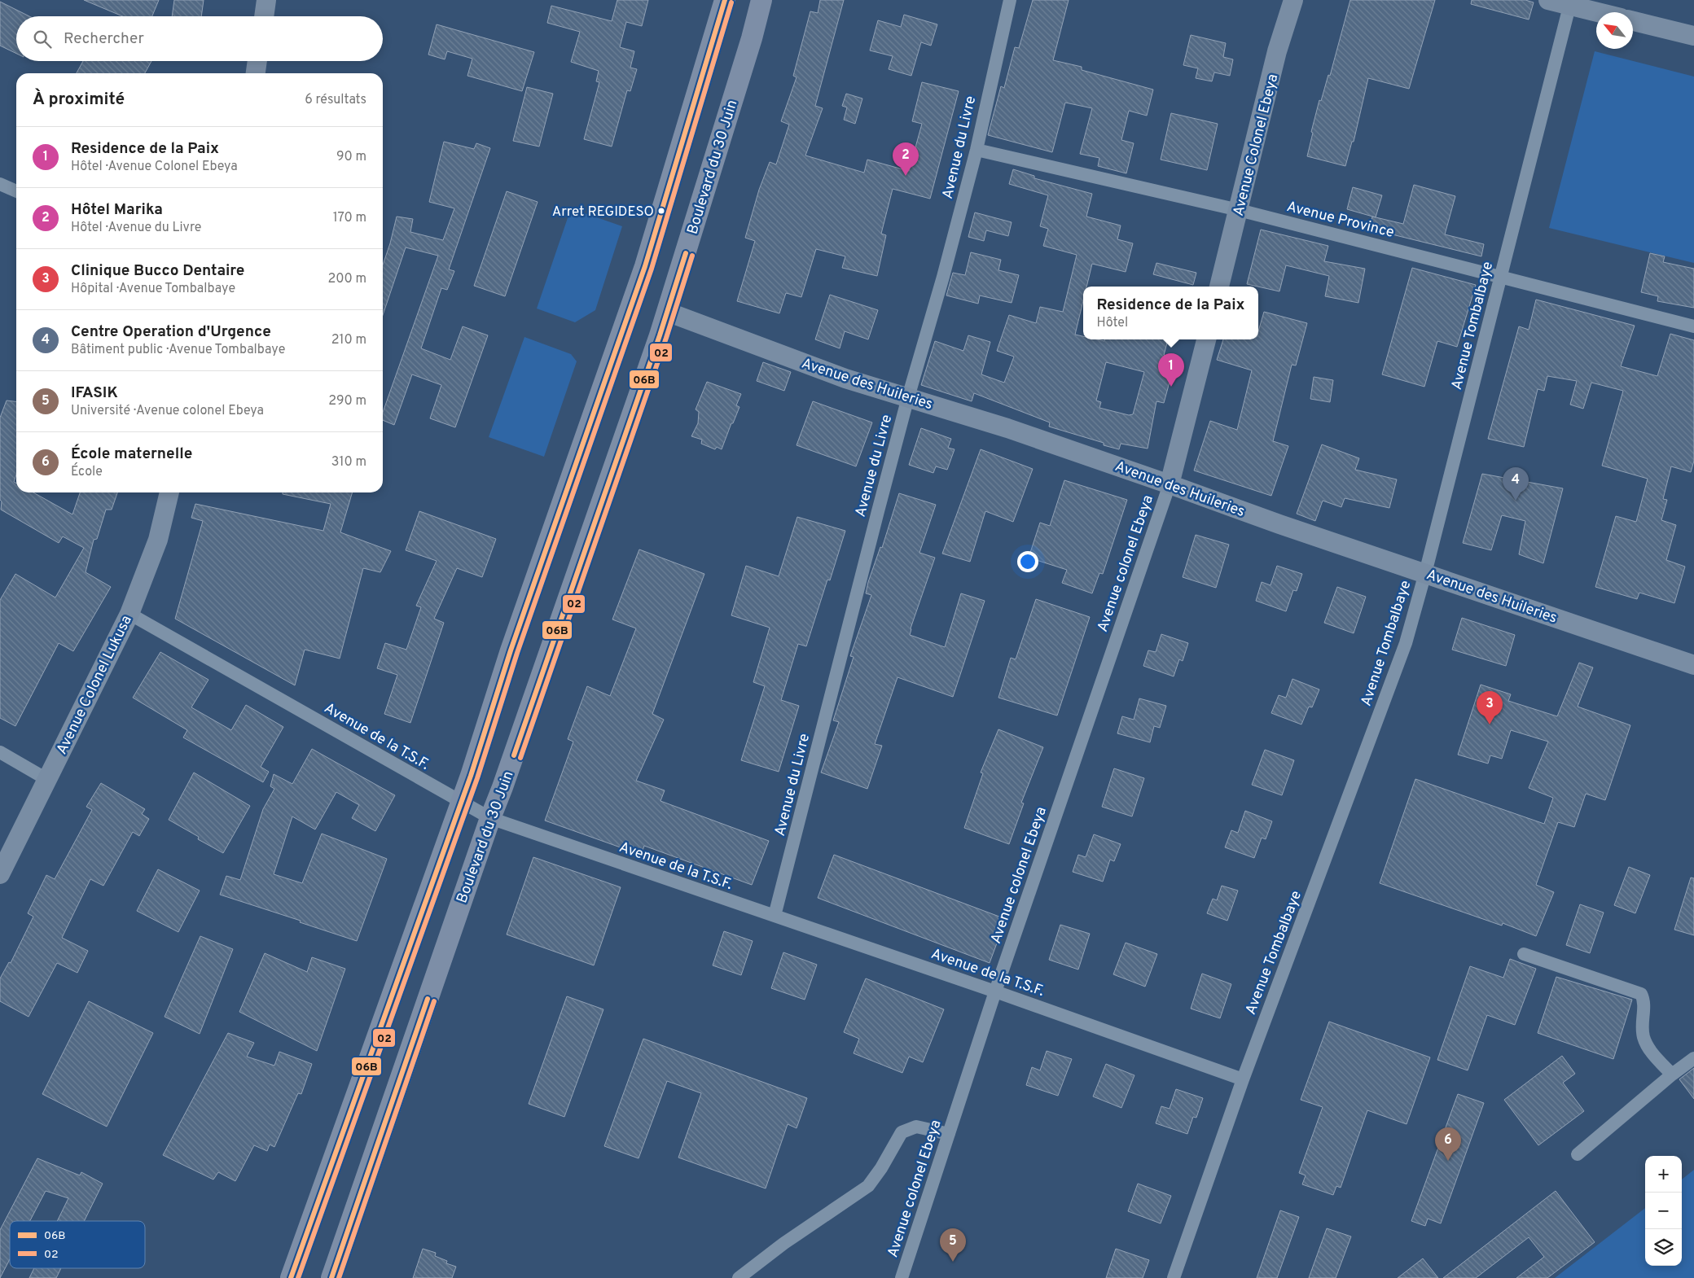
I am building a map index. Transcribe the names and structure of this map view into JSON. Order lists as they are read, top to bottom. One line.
{"streets":{"main road":["Avenue Colonel Ebeya","Boulevard du 30 Juin","Avenue des Huileries","Avenue Colonel Lukusa"],"street":["Avenue du Livre","Avenue Province","Avenue Tombalbaye","Avenue colonel Ebeya","Avenue de la T.S.F."]},"crossings":[["Avenue Colonel Ebeya","Avenue Province"],["Avenue Colonel Ebeya","Avenue des Huileries"],["Avenue Colonel Ebeya","Avenue colonel Ebeya"],["Avenue du Livre","Avenue Province"],["Avenue du Livre","Avenue des Huileries"],["Avenue du Livre","Avenue de la T.S.F."],["Boulevard du 30 Juin","Avenue des Huileries"],["Boulevard du 30 Juin","Avenue de la T.S.F."],["Avenue Province","Avenue Tombalbaye"],["Avenue Tombalbaye","Avenue des Huileries"],["Avenue Tombalbaye","Avenue de la T.S.F."],["Avenue des Huileries","Avenue colonel Ebeya"],["Avenue colonel Ebeya","Avenue de la T.S.F."],["Avenue Colonel Lukusa","Avenue de la T.S.F."]],"places":["Arret REGIDESO"],"lines":["transit line 06B","transit line 02"],"legend":["06B","02"],"north":"top left","page":{"search":"Rechercher","heading":["À proximité","6 résultats"],"list":[{"mark":"1","name":"Residence de la Paix","note":"Hôtel · Avenue Colonel Ebeya","value":"90 m"},{"mark":"2","name":"Hôtel Marika","note":"Hôtel · Avenue du Livre","value":"170 m"},{"mark":"3","name":"Clinique Bucco Dentaire","note":"Hôpital · Avenue Tombalbaye","value":"200 m"},{"mark":"4","name":"Centre Operation d'Urgence","note":"Bâtiment public · Avenue Tombalbaye","value":"210 m"},{"mark":"5","name":"IFASIK","note":"Université · Avenue colonel Ebeya","value":"290 m"},{"mark":"6","name":"École maternelle","note":"École","value":"310 m"}],"pins":["2","1","4","3","6","5"],"popup":["Residence de la Paix","Hôtel"],"map_buttons":["+","−"]}}
